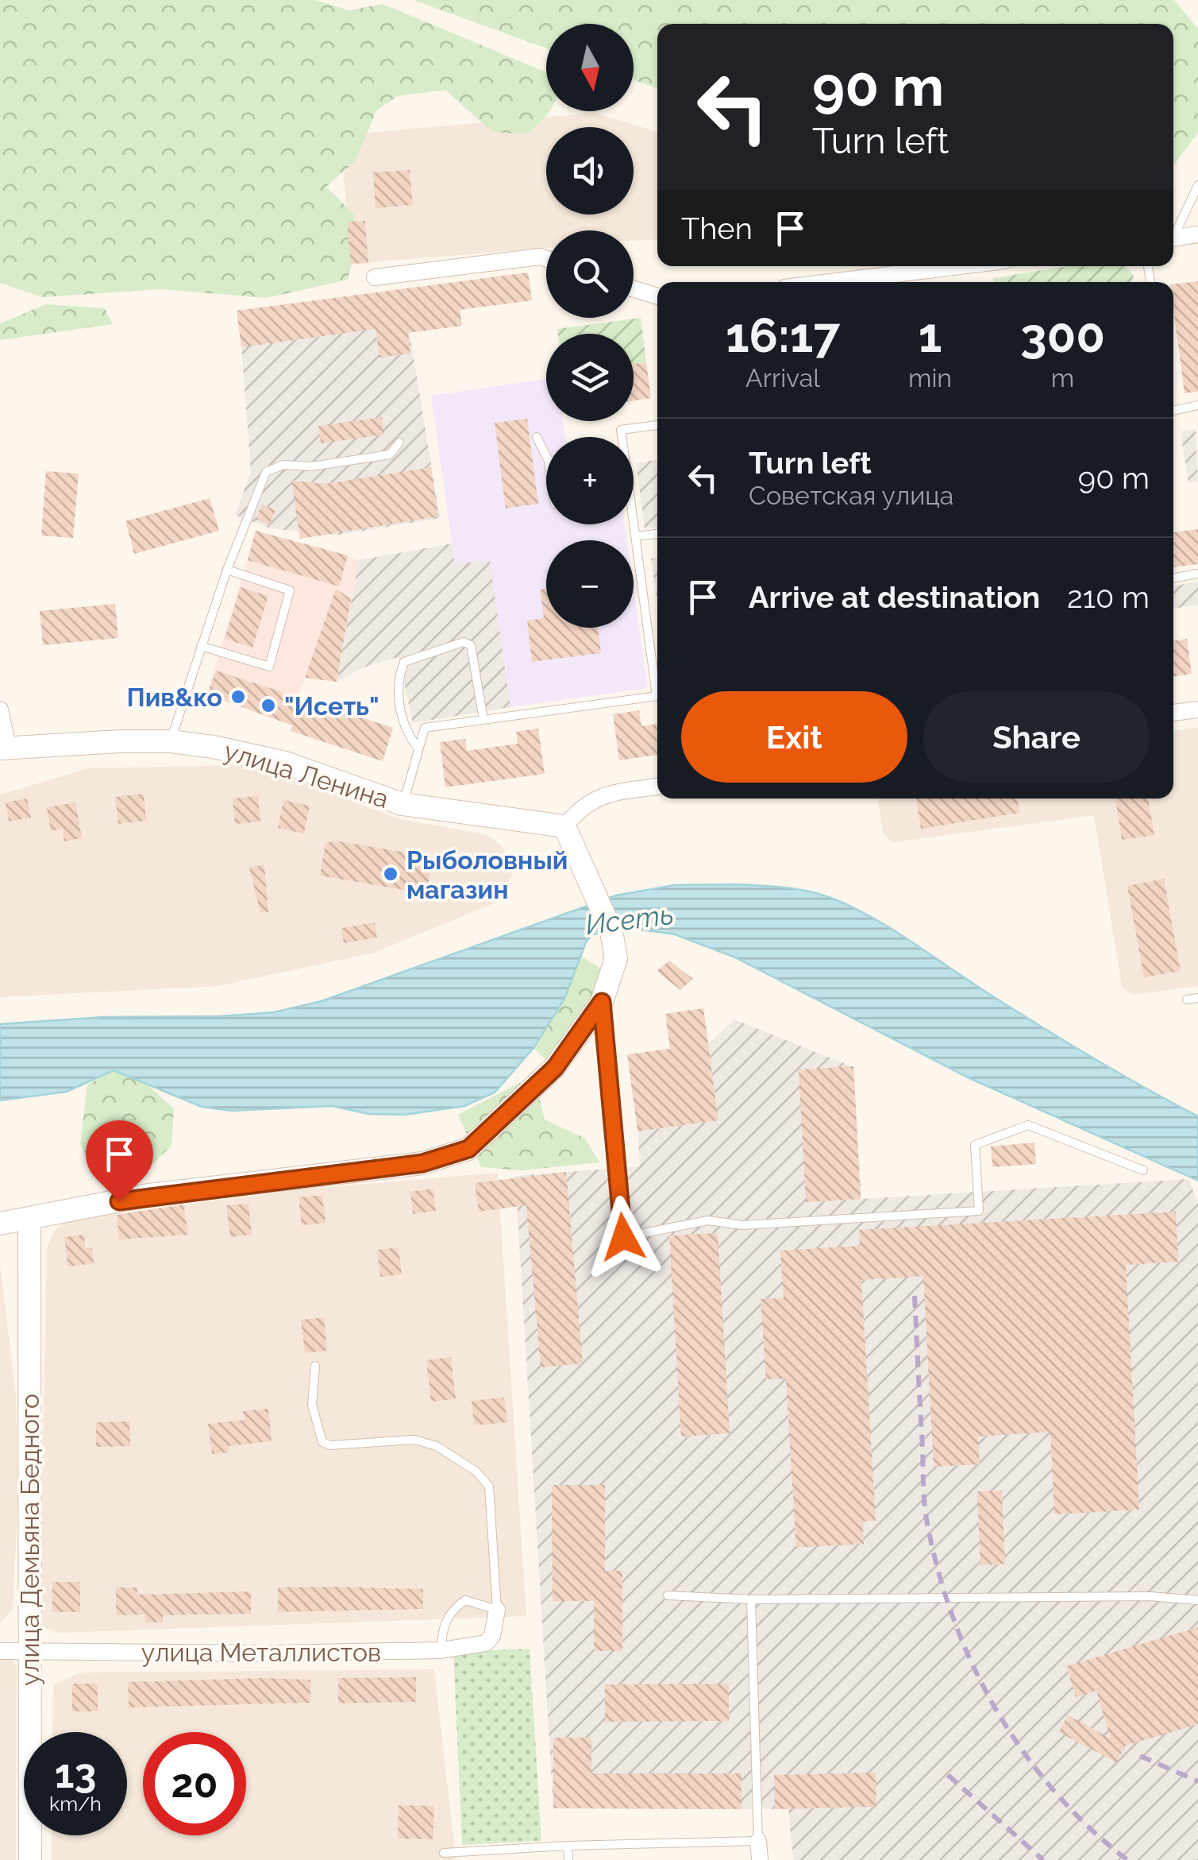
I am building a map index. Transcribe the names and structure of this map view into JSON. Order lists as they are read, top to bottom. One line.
{"streets":{"street":["улица Ленина","улица Демьяна Бедного","улица Металлистов"]},"crossings":[["улица Демьяна Бедного","улица Металлистов"]],"water":["Исеть"],"places":["Пив&ко","\"Исеть\"","Рыболовный магазин"],"north":"bottom","page":{"map_buttons":["+","−"],"turn":["90 m","Turn left"],"then":"Then","eta":["16:17","Arrival","1","min","300","m"],"list":[{"name":"Turn left","note":"Советская улица","value":"90 m"},{"name":"Arrive at destination","value":"210 m"}],"buttons":["Exit","Share"],"speed":"13 km/h","limit":"20"}}
